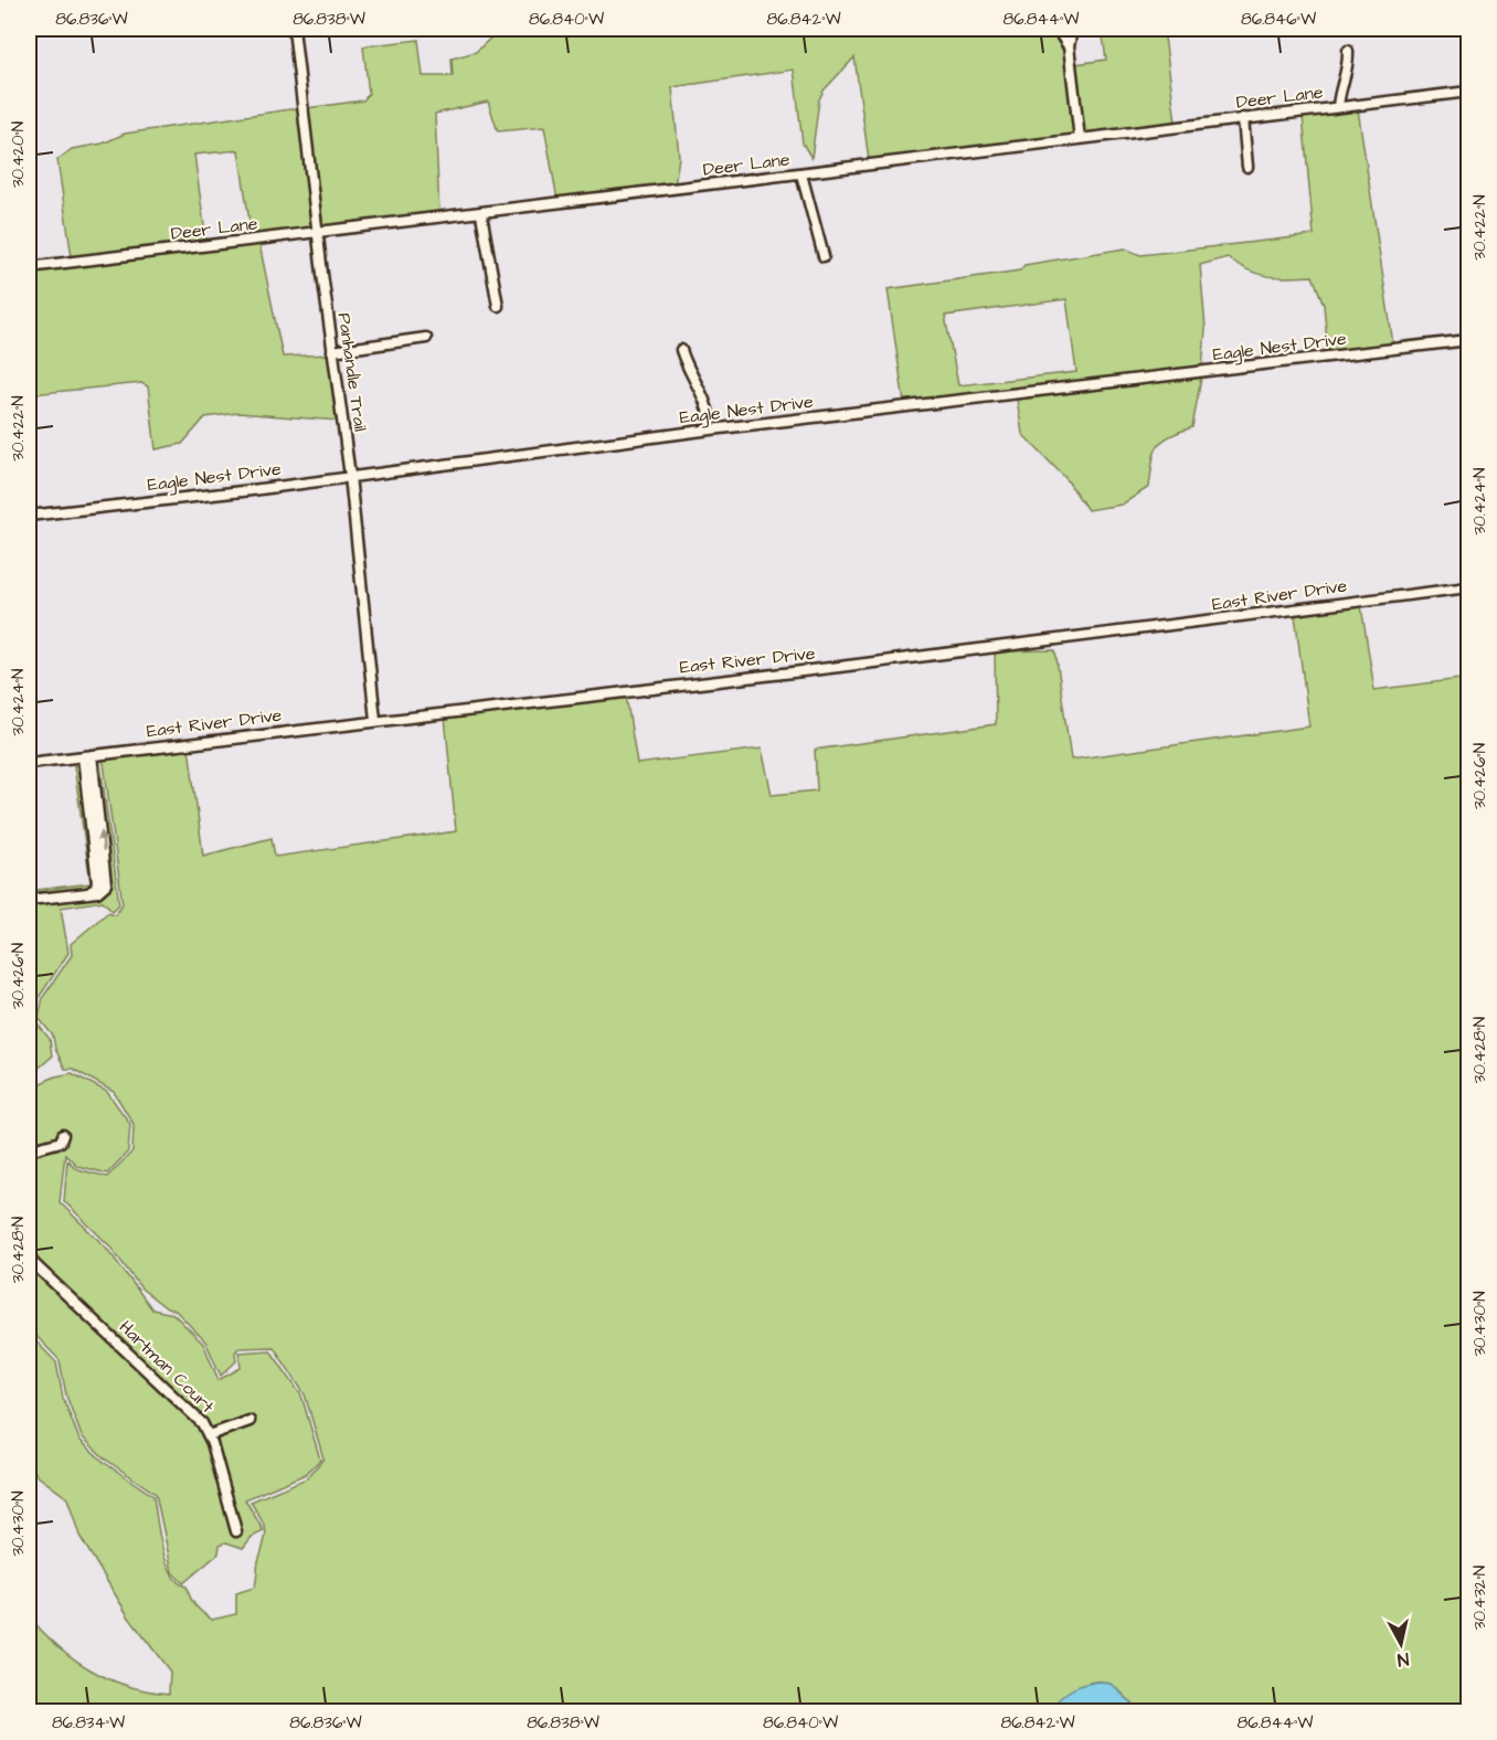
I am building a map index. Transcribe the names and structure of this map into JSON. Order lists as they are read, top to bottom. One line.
{"streets":{"street":["Deer Lane","Eagle Nest Drive","Panhandle Trail","East River Drive","Hartman Court"]},"crossings":[["Deer Lane","Panhandle Trail"],["Eagle Nest Drive","Panhandle Trail"],["Panhandle Trail","East River Drive"]],"north":"bottom","coordinates":["86.836°W","86.838°W","86.840°W","86.842°W","86.844°W","86.846°W","30.420°N","30.422°N","30.424°N","30.426°N","30.428°N","30.430°N","30.432°N","86.834°W"]}
